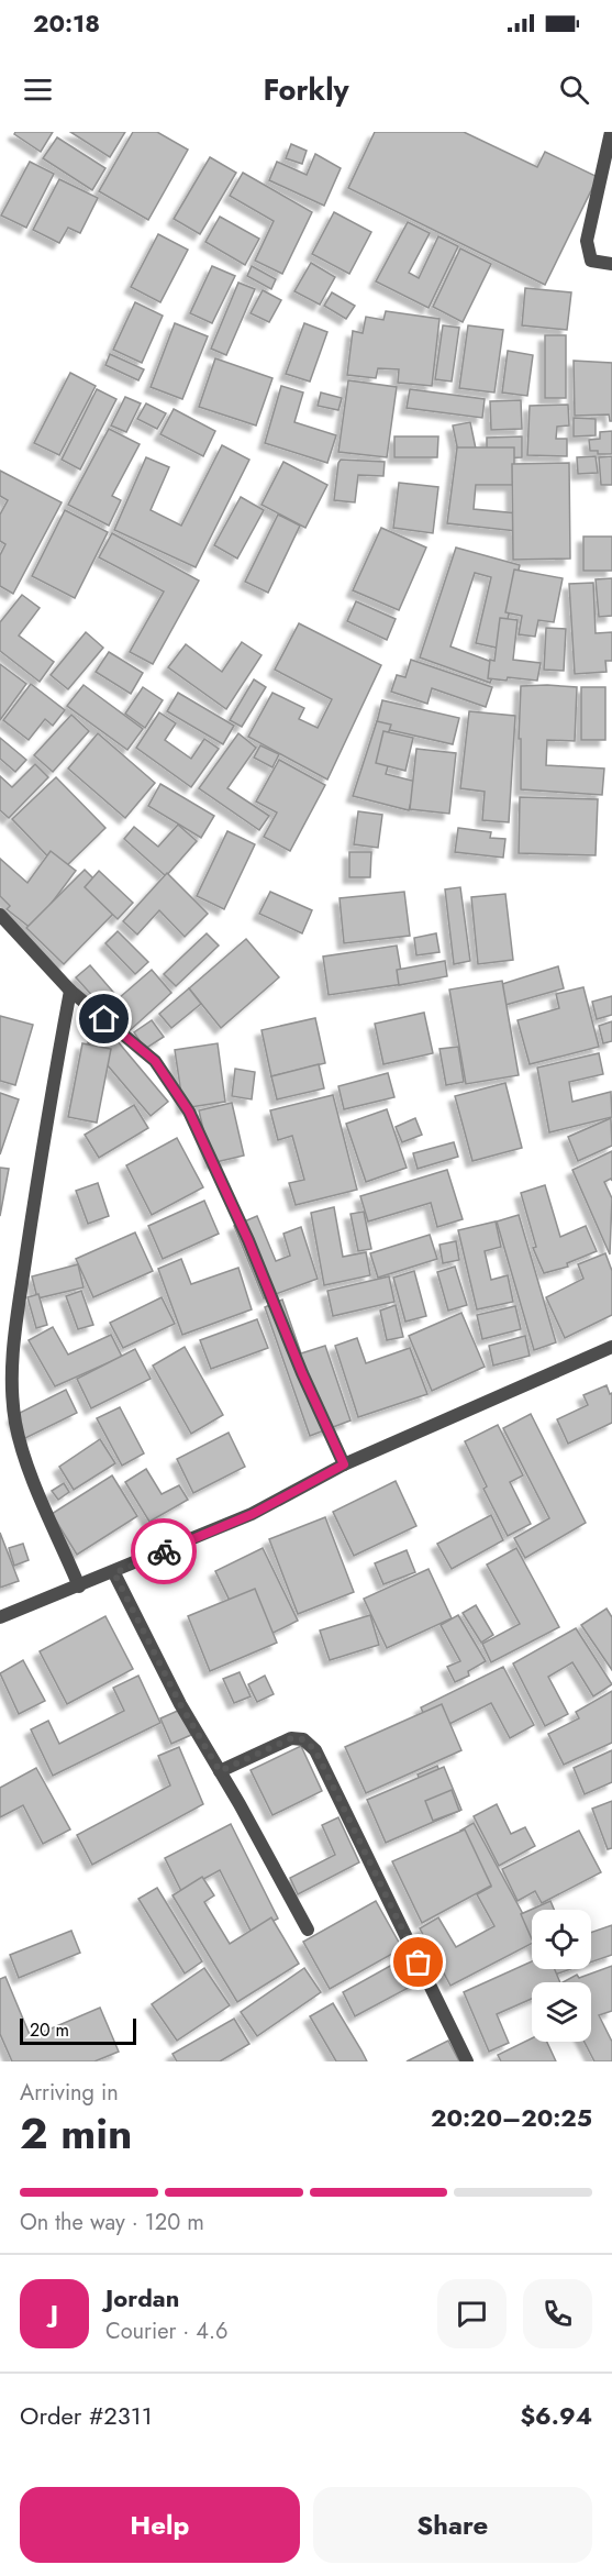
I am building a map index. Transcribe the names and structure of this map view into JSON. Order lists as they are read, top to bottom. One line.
{"scale_bar":"20 m","page":{"status":"20:18","header":"Forkly","scale":"20 m","heading":["2 min","Arriving in","20:20–20:25"],"panel":["Jordan","Courier · 4.6","Order #2311","$6.94"],"bar":"On the way · 120 m","round":"J","buttons":["Help","Share"]}}
